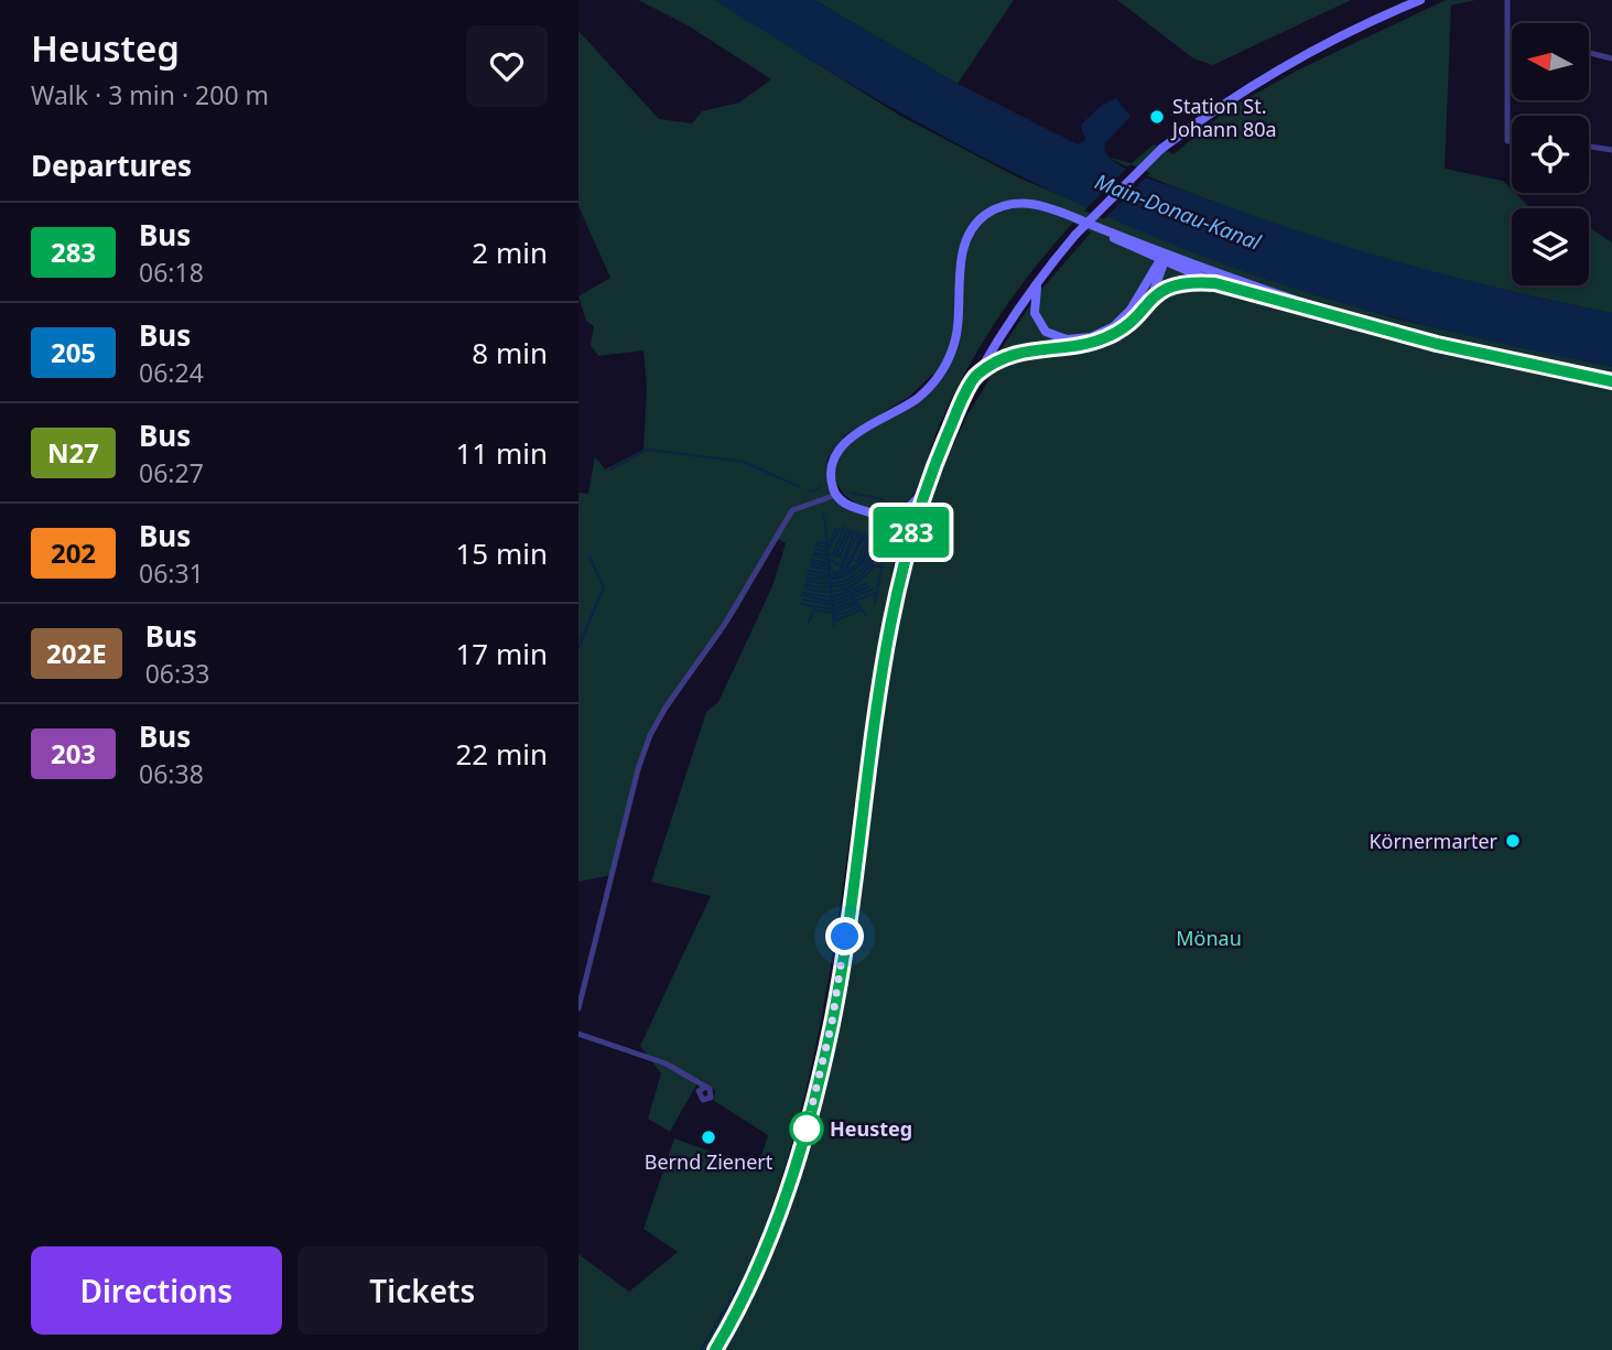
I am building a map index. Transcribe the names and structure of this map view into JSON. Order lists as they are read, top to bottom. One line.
{"water":["Main-Donau-Kanal"],"parks":["Mönau"],"places":["Station St. Johann 80a","Körnermarter","Heusteg","Bernd Zienert"],"lines":["bus line 283"],"north":"left","page":{"heading":[["Heusteg","Walk · 3 min · 200 m"],"Departures"],"on_map":"283","list":[{"mark":"283","name":"Bus","note":"06:18","value":"2 min"},{"mark":"205","name":"Bus","note":"06:24","value":"8 min"},{"mark":"N27","name":"Bus","note":"06:27","value":"11 min"},{"mark":"202","name":"Bus","note":"06:31","value":"15 min"},{"mark":"202E","name":"Bus","note":"06:33","value":"17 min"},{"mark":"203","name":"Bus","note":"06:38","value":"22 min"}],"buttons":["Directions","Tickets"]}}
